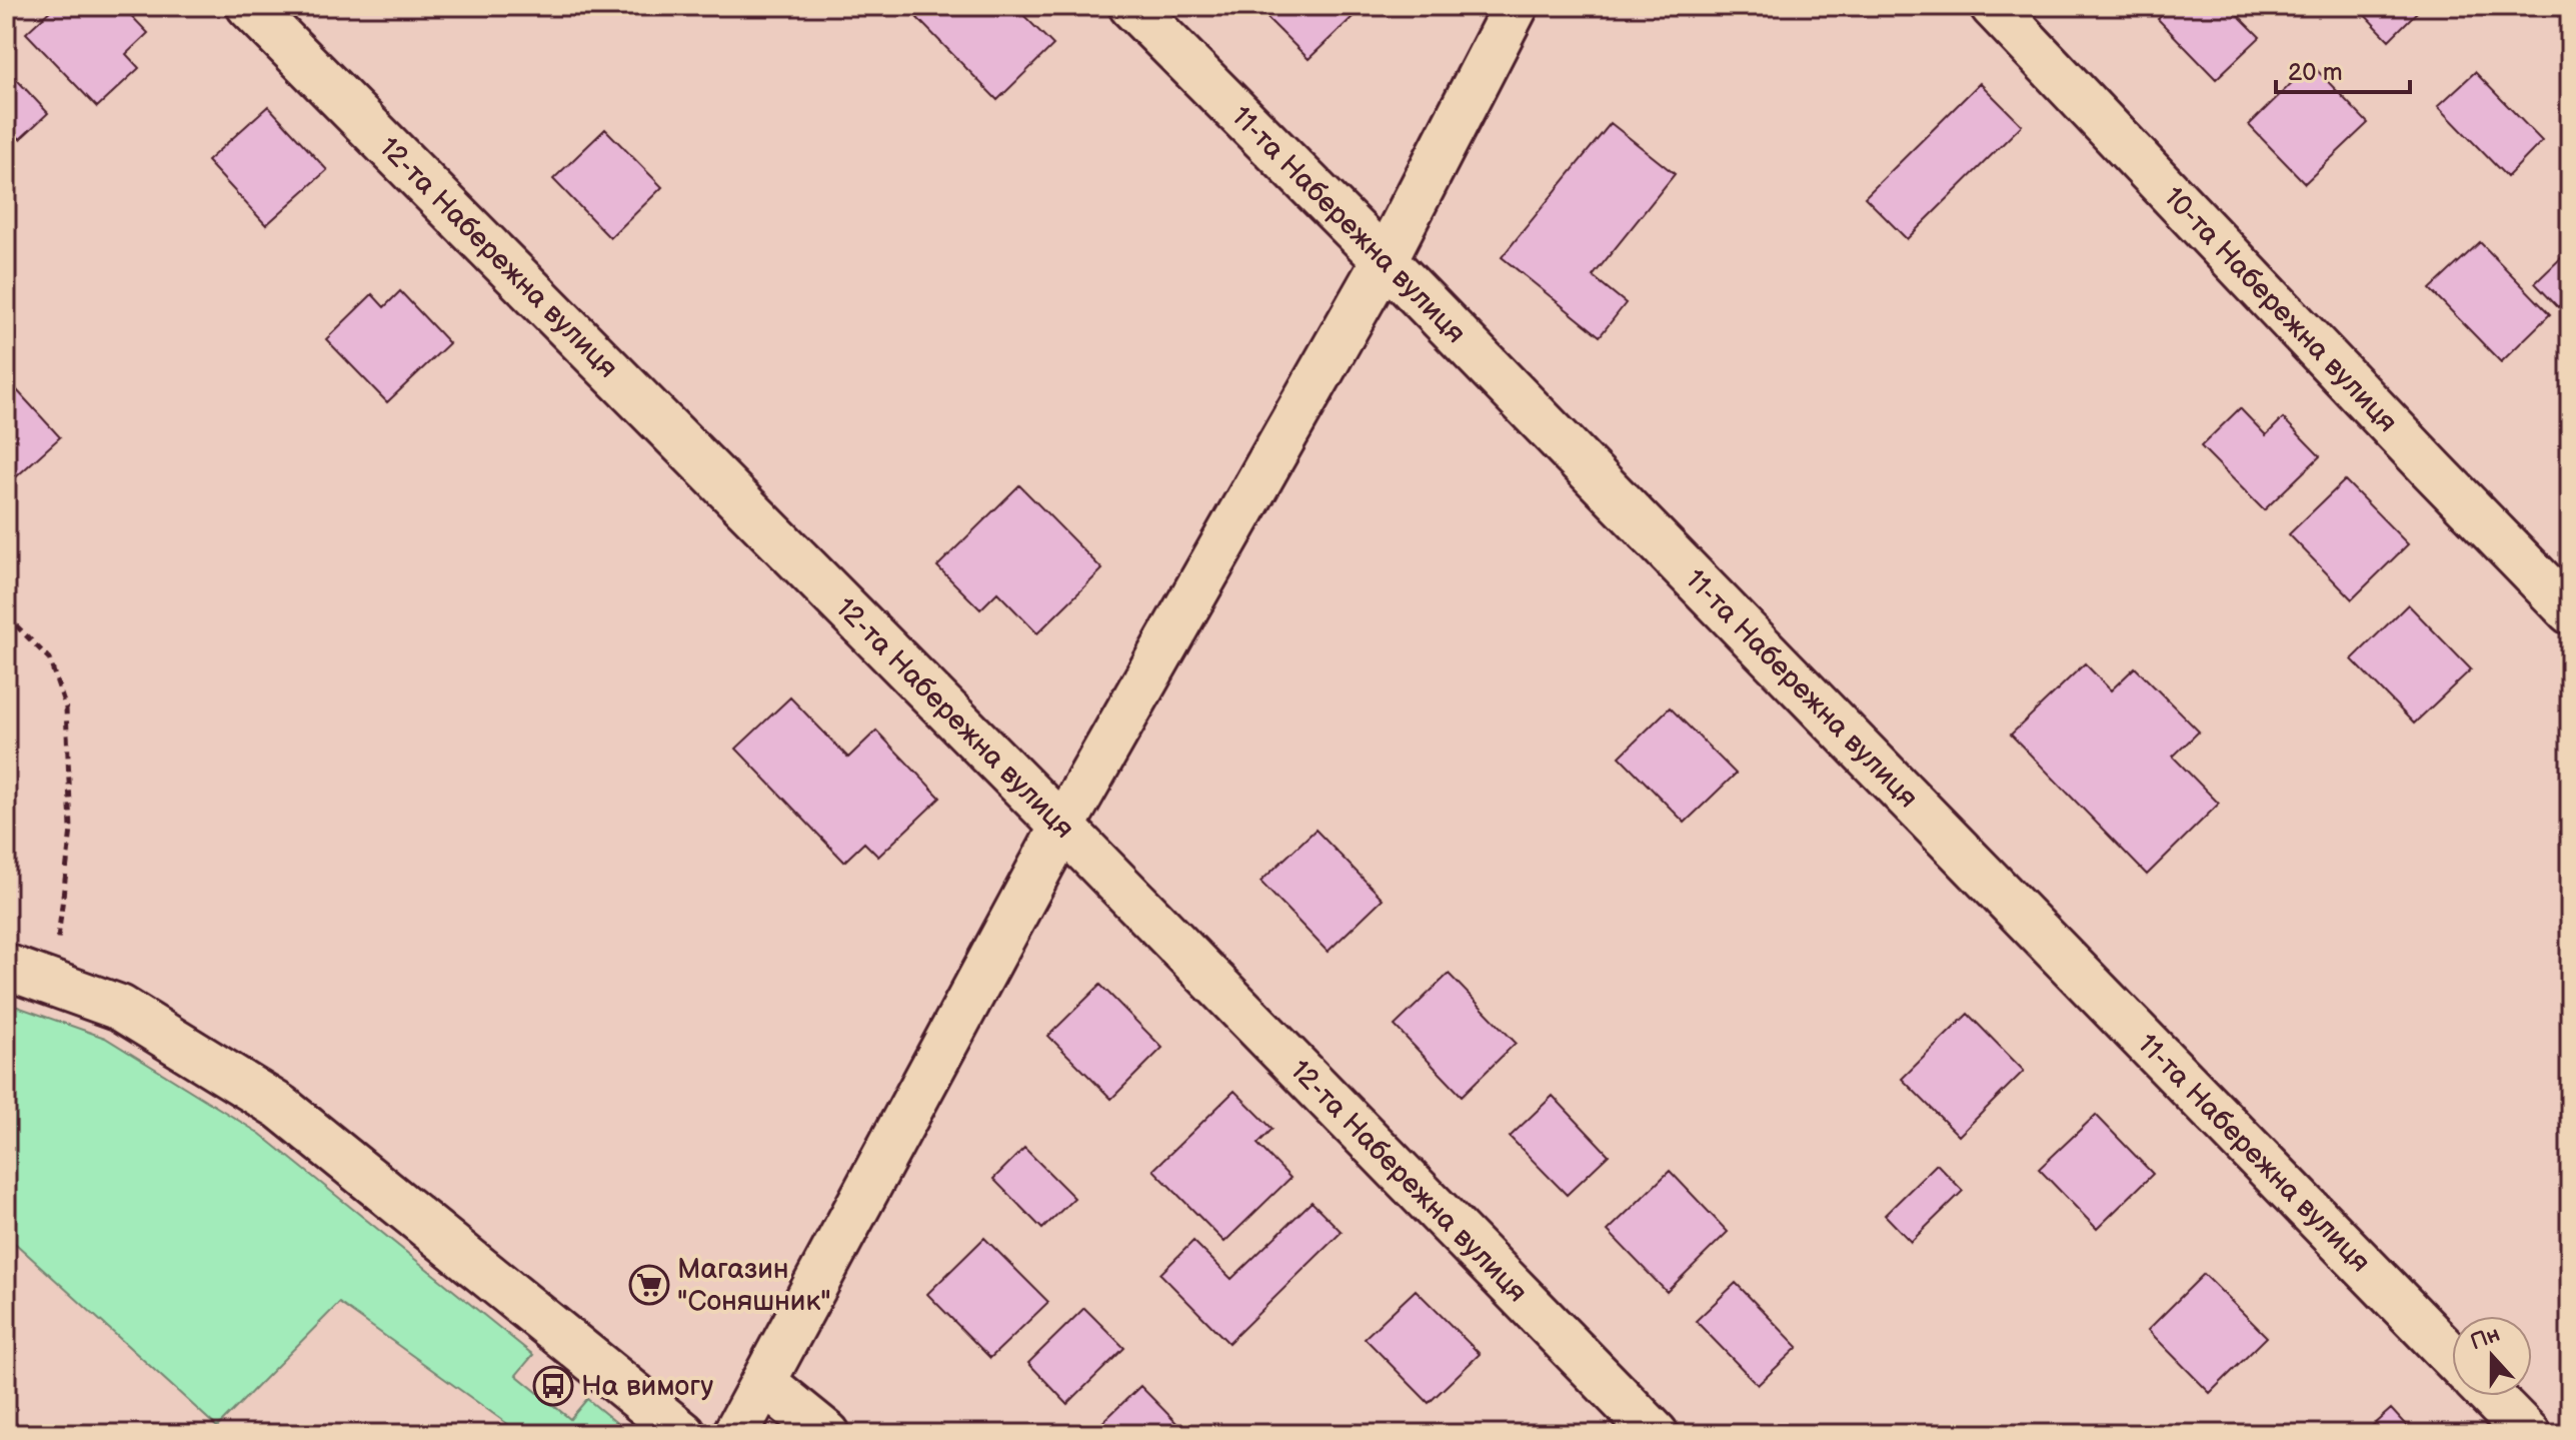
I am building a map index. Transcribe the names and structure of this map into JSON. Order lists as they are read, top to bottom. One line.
{"streets":{"street":["11-та Набережна вулиця","12-та Набережна вулиця","10-та Набережна вулиця"]},"places":{"supermarket":["Магазин \"Соняшник\""],"bus stop":["На вимогу"]},"scale_bar":"20 m","north":"top"}
